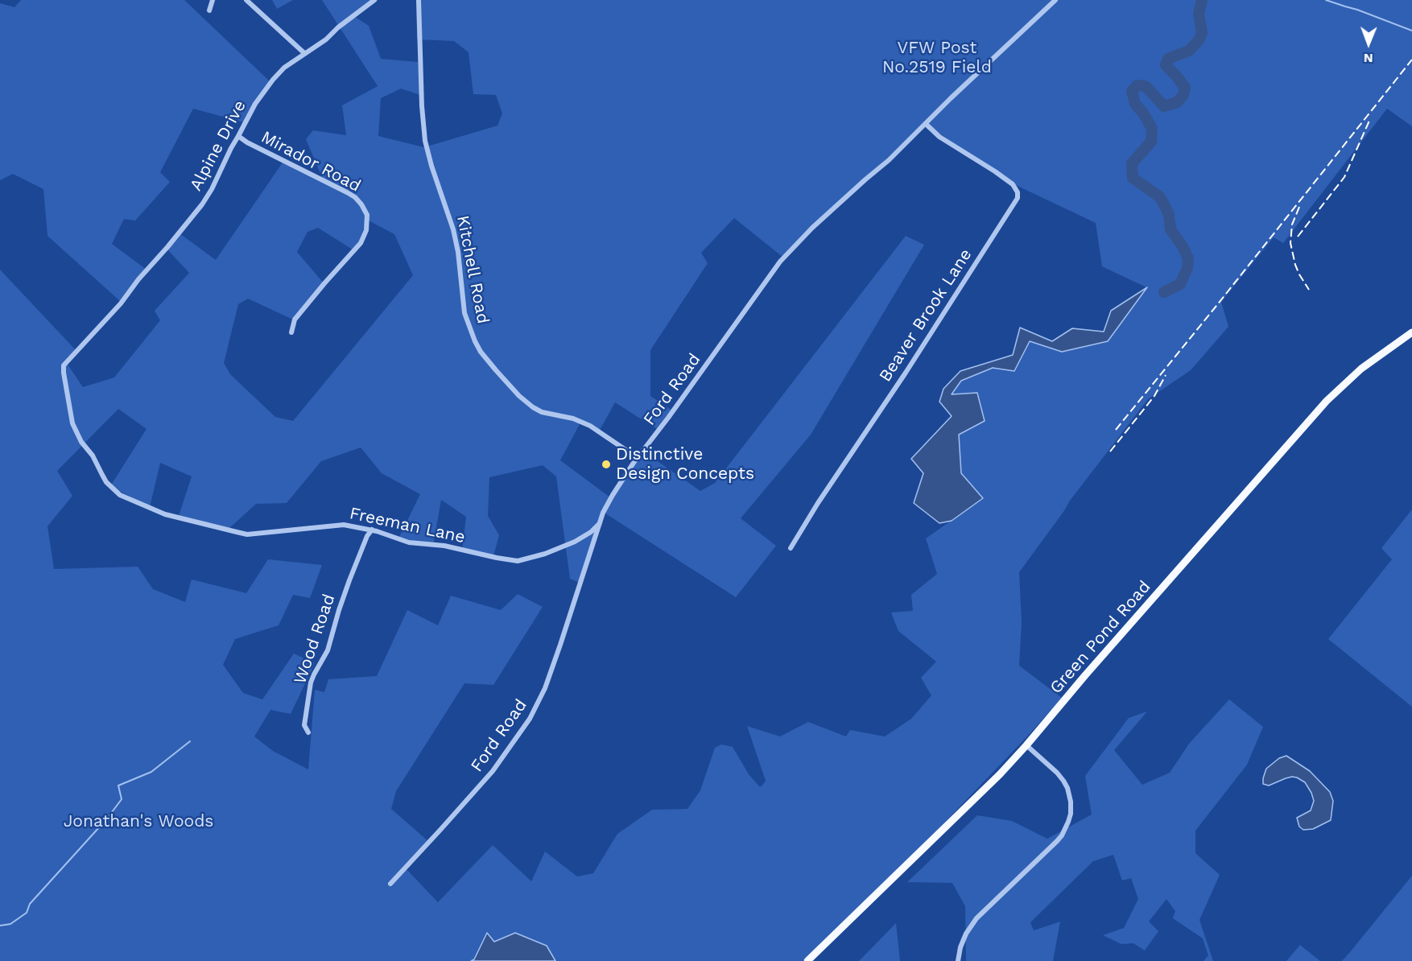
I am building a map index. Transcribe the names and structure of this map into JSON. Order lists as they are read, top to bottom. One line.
{"streets":{"main road":["Green Pond Road"],"street":["Alpine Drive","Mirador Road","Kitchell Road","Beaver Brook Lane","Ford Road","Freeman Lane","Wood Road"]},"crossings":[["Alpine Drive","Mirador Road"],["Alpine Drive","Freeman Lane"],["Kitchell Road","Ford Road"],["Beaver Brook Lane","Ford Road"],["Ford Road","Freeman Lane"],["Freeman Lane","Wood Road"]],"parks":["VFW Post No.2519 Field","Jonathan's Woods"],"places":["Distinctive Design Concepts"],"north":"bottom"}
